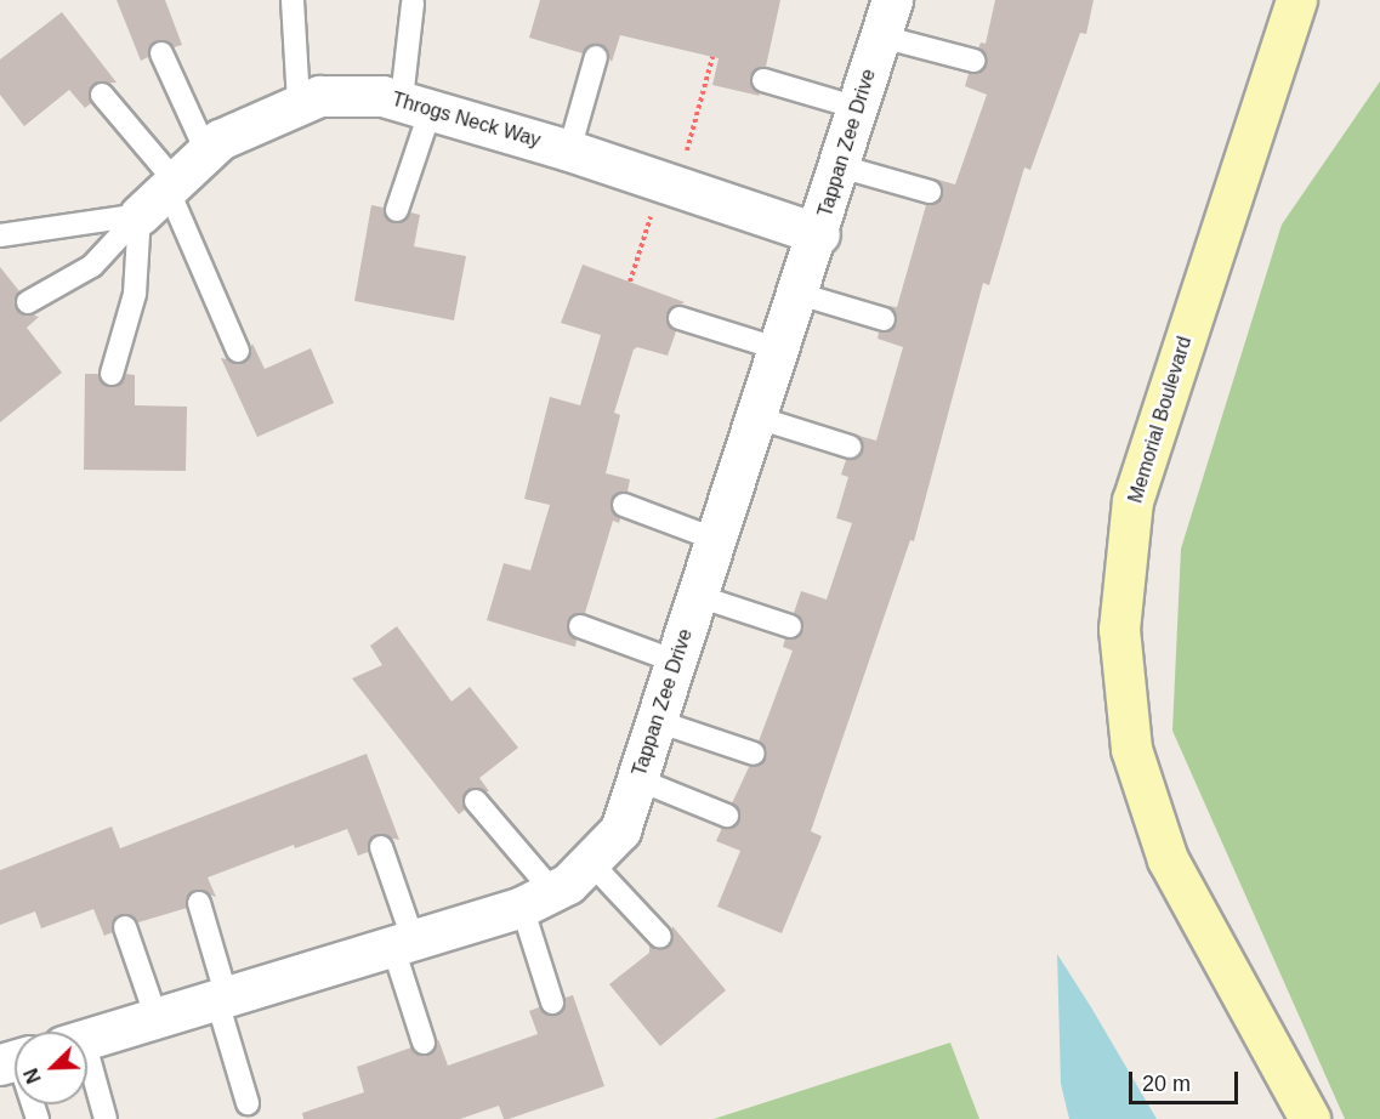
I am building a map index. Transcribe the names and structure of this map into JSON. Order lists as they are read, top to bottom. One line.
{"streets":{"street":["Throgs Neck Way","Tappan Zee Drive","Memorial Boulevard"]},"crossings":[["Throgs Neck Way","Tappan Zee Drive"]],"scale_bar":"20 m","north":"bottom left"}
